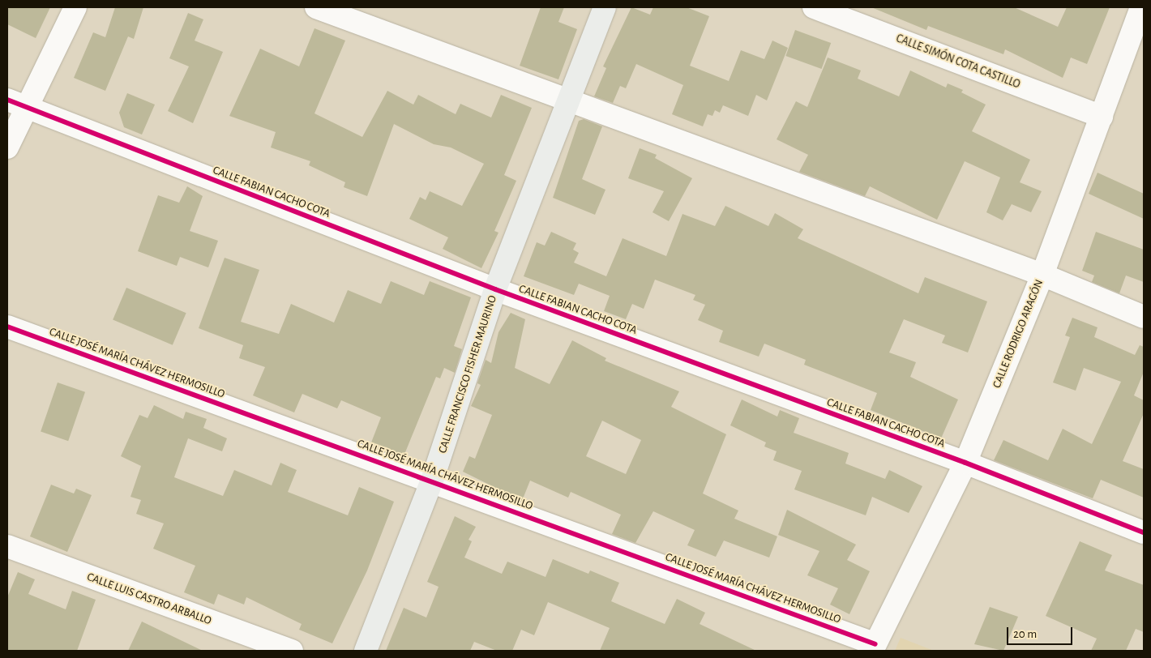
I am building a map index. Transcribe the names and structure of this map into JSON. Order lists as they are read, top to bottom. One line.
{"streets":{"street":["CALLE SIMÓN COTA CASTILLO","CALLE FABIAN CACHO COTA","CALLE RODRIGO ARAGÓN","CALLE JOSÉ MARÍA CHÁVEZ HERMOSILLO","CALLE FRANCISCO FISHER MAURINO","CALLE LUIS CASTRO ARBALLO"]},"crossings":[["CALLE SIMÓN COTA CASTILLO","CALLE RODRIGO ARAGÓN"],["CALLE FABIAN CACHO COTA","CALLE RODRIGO ARAGÓN"],["CALLE FABIAN CACHO COTA","CALLE FRANCISCO FISHER MAURINO"],["CALLE RODRIGO ARAGÓN","CALLE JOSÉ MARÍA CHÁVEZ HERMOSILLO"],["CALLE JOSÉ MARÍA CHÁVEZ HERMOSILLO","CALLE FRANCISCO FISHER MAURINO"]],"scale_bar":"20 m"}
